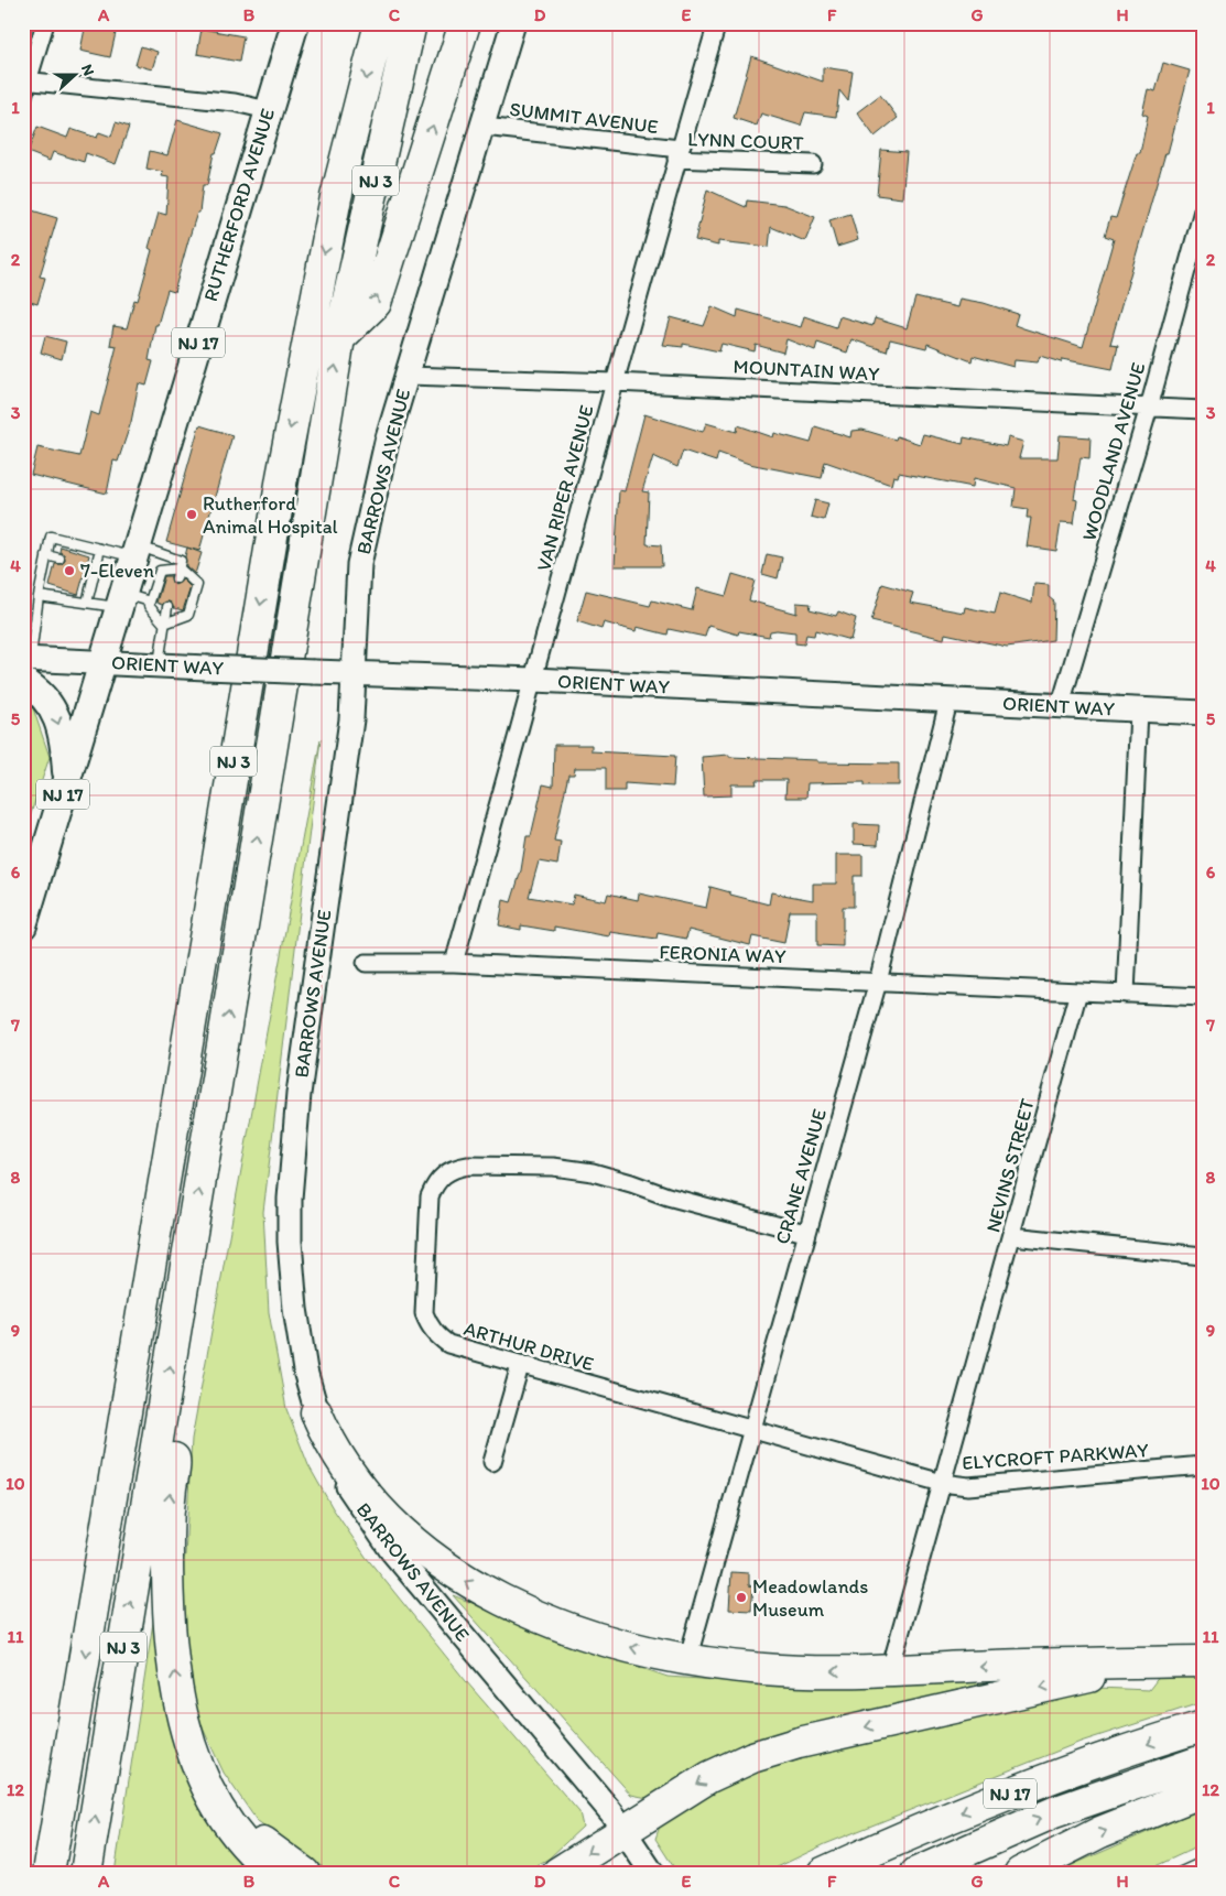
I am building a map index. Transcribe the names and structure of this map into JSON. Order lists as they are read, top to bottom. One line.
{"streets":{"highway":["NJ 3","NJ 17"],"main road":["RUTHERFORD AVENUE"],"street":["SUMMIT AVENUE","LYNN COURT","MOUNTAIN WAY","WOODLAND AVENUE","BARROWS AVENUE","VAN RIPER AVENUE","ORIENT WAY","FERONIA WAY","NEVINS STREET","CRANE AVENUE","ARTHUR DRIVE","ELYCROFT PARKWAY"]},"crossings":[["SUMMIT AVENUE","LYNN COURT"],["SUMMIT AVENUE","BARROWS AVENUE"],["SUMMIT AVENUE","VAN RIPER AVENUE"],["LYNN COURT","VAN RIPER AVENUE"],["RUTHERFORD AVENUE","ORIENT WAY"],["MOUNTAIN WAY","WOODLAND AVENUE"],["MOUNTAIN WAY","BARROWS AVENUE"],["MOUNTAIN WAY","VAN RIPER AVENUE"],["WOODLAND AVENUE","ORIENT WAY"],["BARROWS AVENUE","ORIENT WAY"],["VAN RIPER AVENUE","ORIENT WAY"],["VAN RIPER AVENUE","FERONIA WAY"],["ORIENT WAY","CRANE AVENUE"],["FERONIA WAY","NEVINS STREET"],["FERONIA WAY","CRANE AVENUE"],["NEVINS STREET","ELYCROFT PARKWAY"],["CRANE AVENUE","ARTHUR DRIVE"],["CRANE AVENUE","ELYCROFT PARKWAY"],["ARTHUR DRIVE","ELYCROFT PARKWAY"]],"places":["Rutherford Animal Hospital","7-Eleven","Meadowlands Museum"],"north":"right","grid":{"columns":["A","B","C","D","E","F","G","H"],"rows":["1","2","3","4","5","6","7","8","9","10","11","12"]}}
